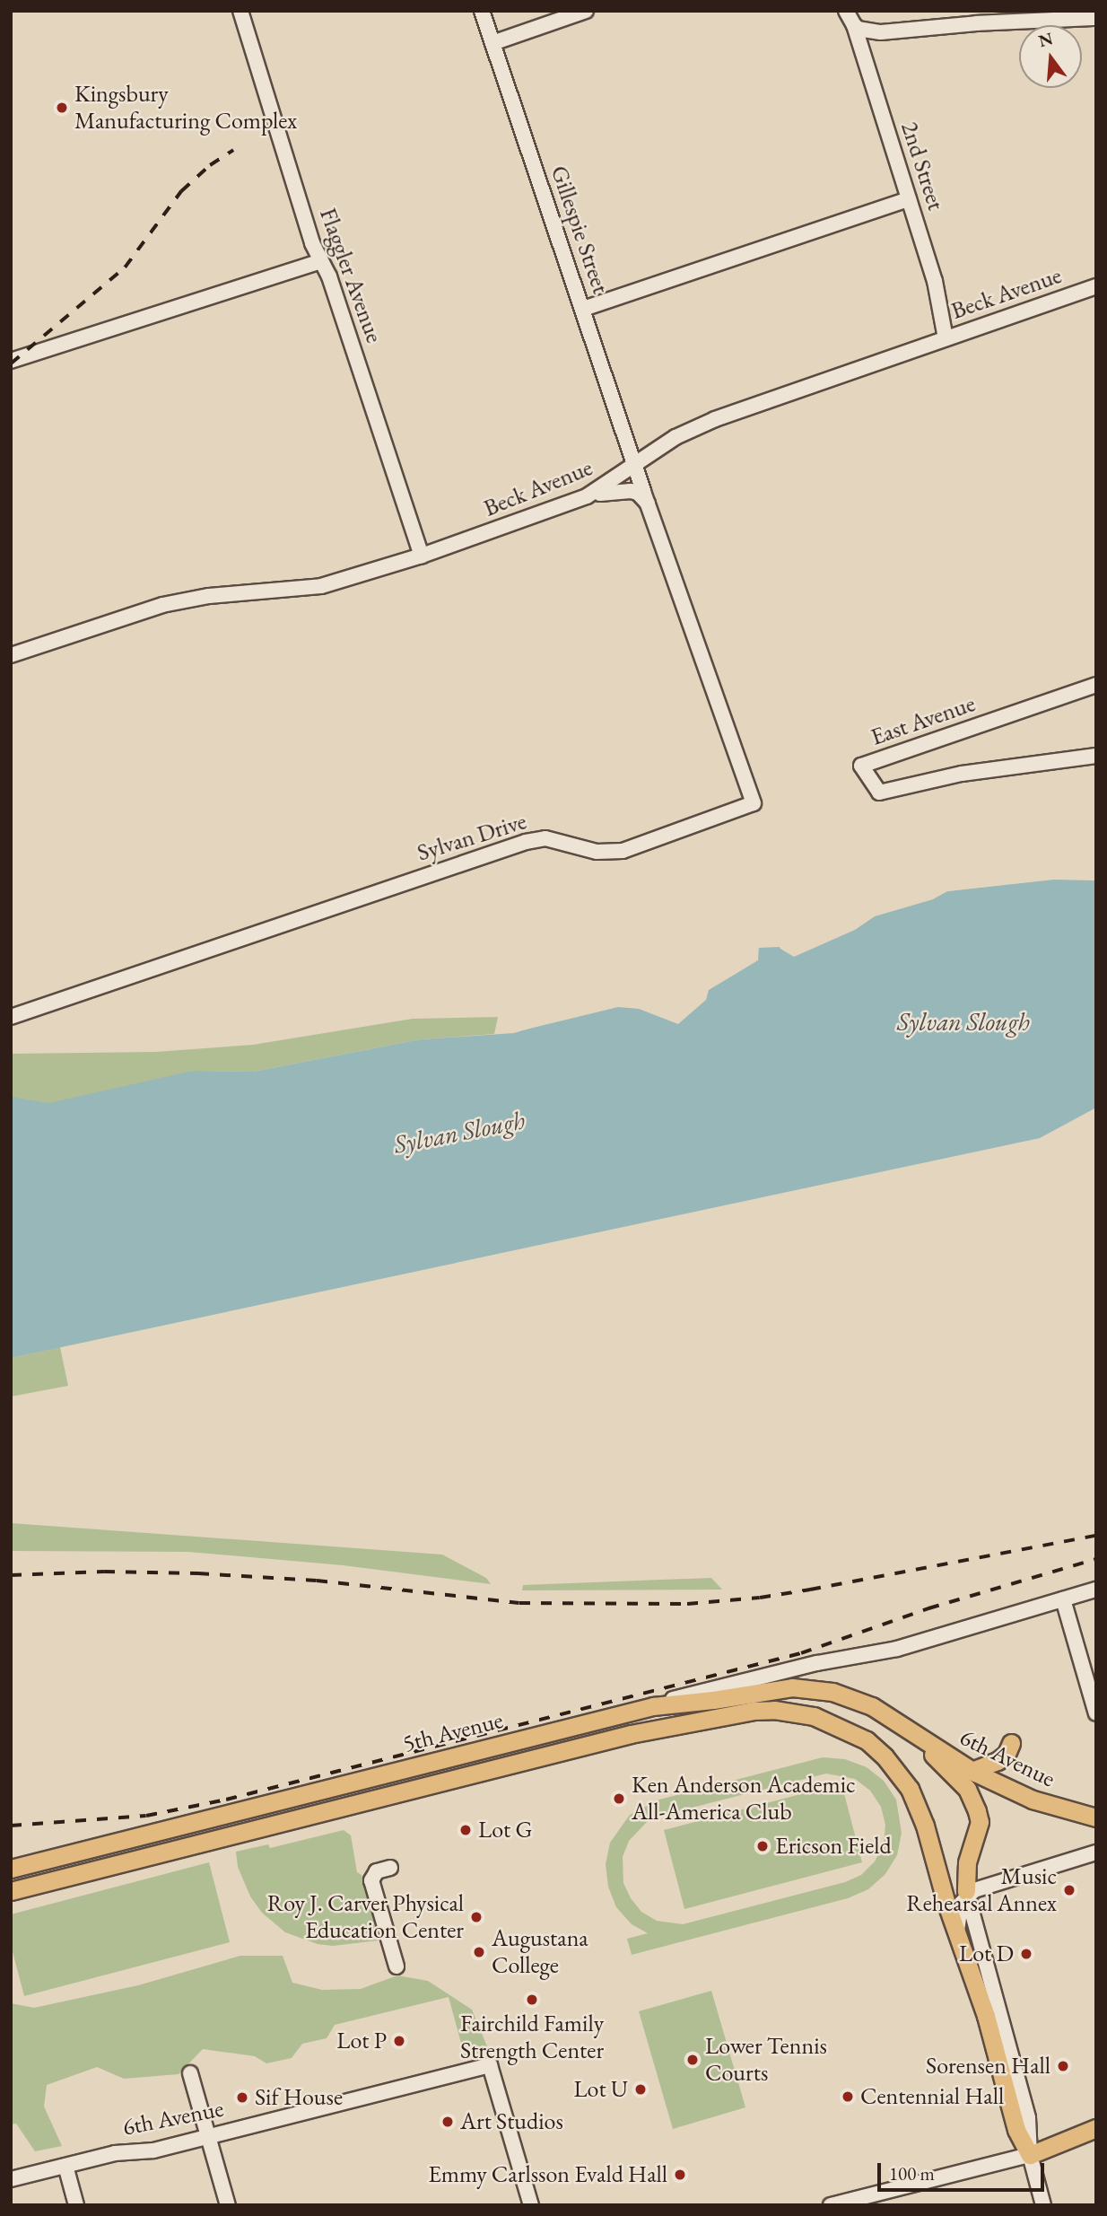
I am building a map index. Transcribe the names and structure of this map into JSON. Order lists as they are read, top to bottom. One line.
{"streets":{"main road":["5th Avenue","6th Avenue"],"street":["2nd Street","Gillespie Street","Flaggler Avenue","Beck Avenue","East Avenue","Sylvan Drive"]},"crossings":[["2nd Street","Beck Avenue"],["Gillespie Street","Beck Avenue"],["Gillespie Street","Sylvan Drive"],["Flaggler Avenue","Beck Avenue"],["Beck Avenue","Sylvan Drive"],["5th Avenue","6th Avenue"]],"water":["Sylvan Slough"],"places":["Kingsbury Manufacturing Complex","Ken Anderson Academic All-America Club","Lot G","Ericson Field","Music Rehearsal Annex","Roy J. Carver Physical Education Center","Augustana College","Lot D","Fairchild Family Strength Center","Lot P","Lower Tennis Courts","Sorensen Hall","Lot U","Centennial Hall","Sif House","Art Studios","Emmy Carlsson Evald Hall"],"scale_bar":"100 m","north":"top"}
